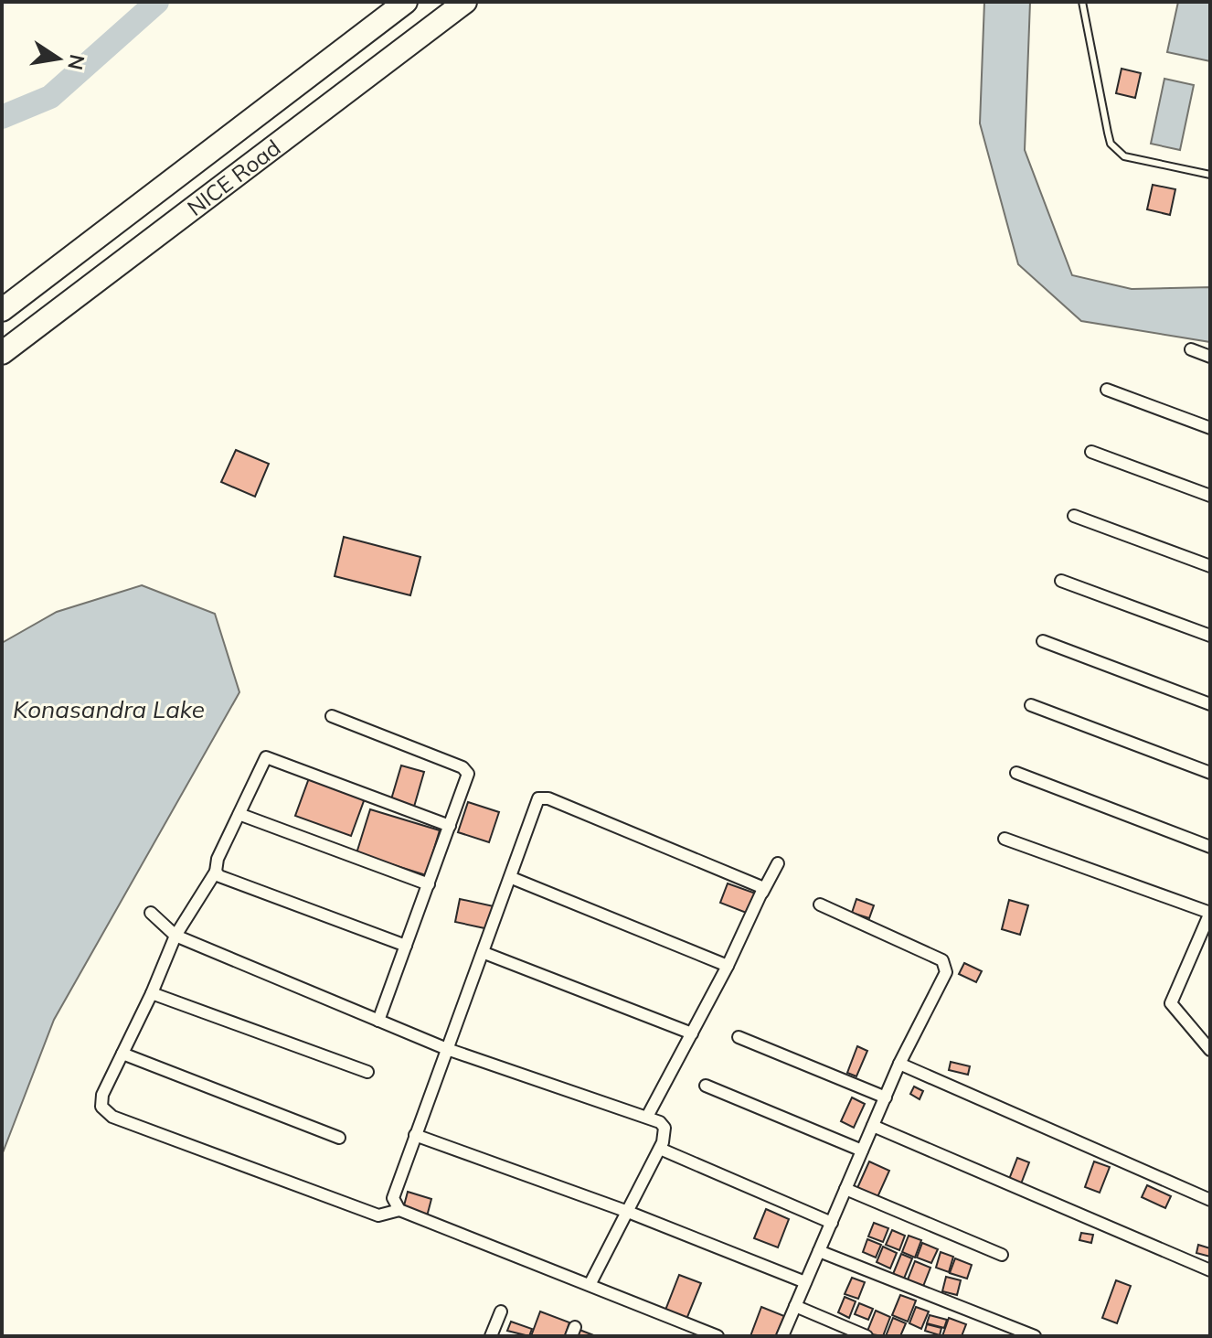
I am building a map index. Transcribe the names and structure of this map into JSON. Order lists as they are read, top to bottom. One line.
{"streets":{"highway":["NICE Road"]},"water":["Konasandra Lake"],"north":"right"}
